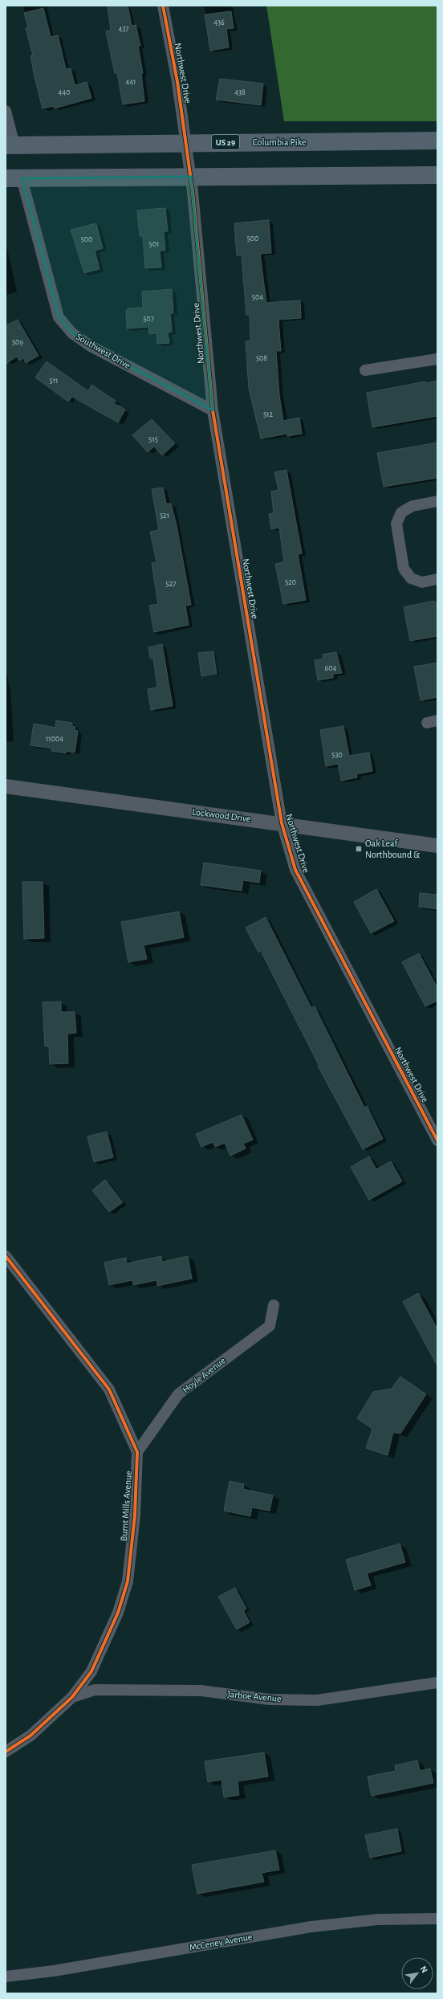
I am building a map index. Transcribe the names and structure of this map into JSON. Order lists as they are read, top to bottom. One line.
{"streets":{"highway":["US 29","Columbia Pike"],"street":["Northwest Drive","Southwest Drive","Lockwood Drive","Hoyle Avenue","Burnt Mills Avenue","Jarboe Avenue","McCeney Avenue"]},"crossings":[["Northwest Drive","Columbia Pike"],["Northwest Drive","Southwest Drive"],["Northwest Drive","Lockwood Drive"],["Hoyle Avenue","Burnt Mills Avenue"],["Burnt Mills Avenue","Jarboe Avenue"]],"places":{"transit":["Oak Leaf Northbound &"]},"house_numbers":["436","437","441","440","438","500","500","501","504","507","509","508","511","512","515","521","520","527","604","11004","530"],"north":"top right"}
